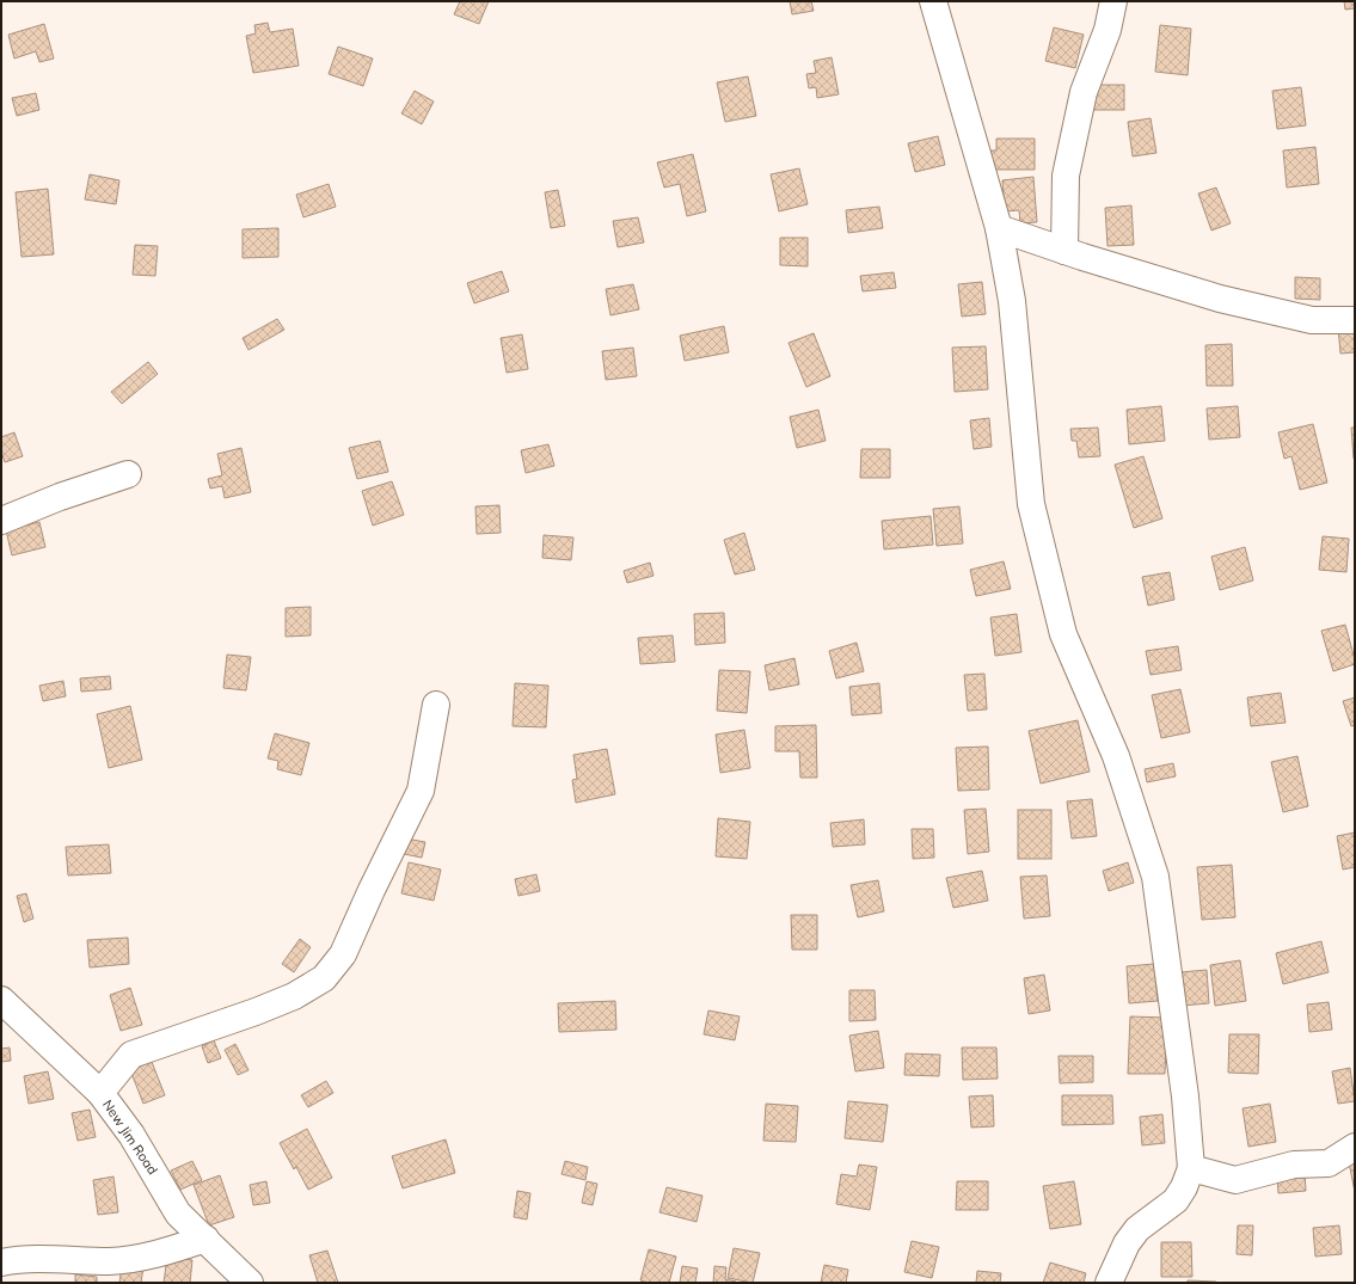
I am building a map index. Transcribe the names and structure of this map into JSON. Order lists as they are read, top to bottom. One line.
{"streets":{"street":["New Jim Road"]}}
